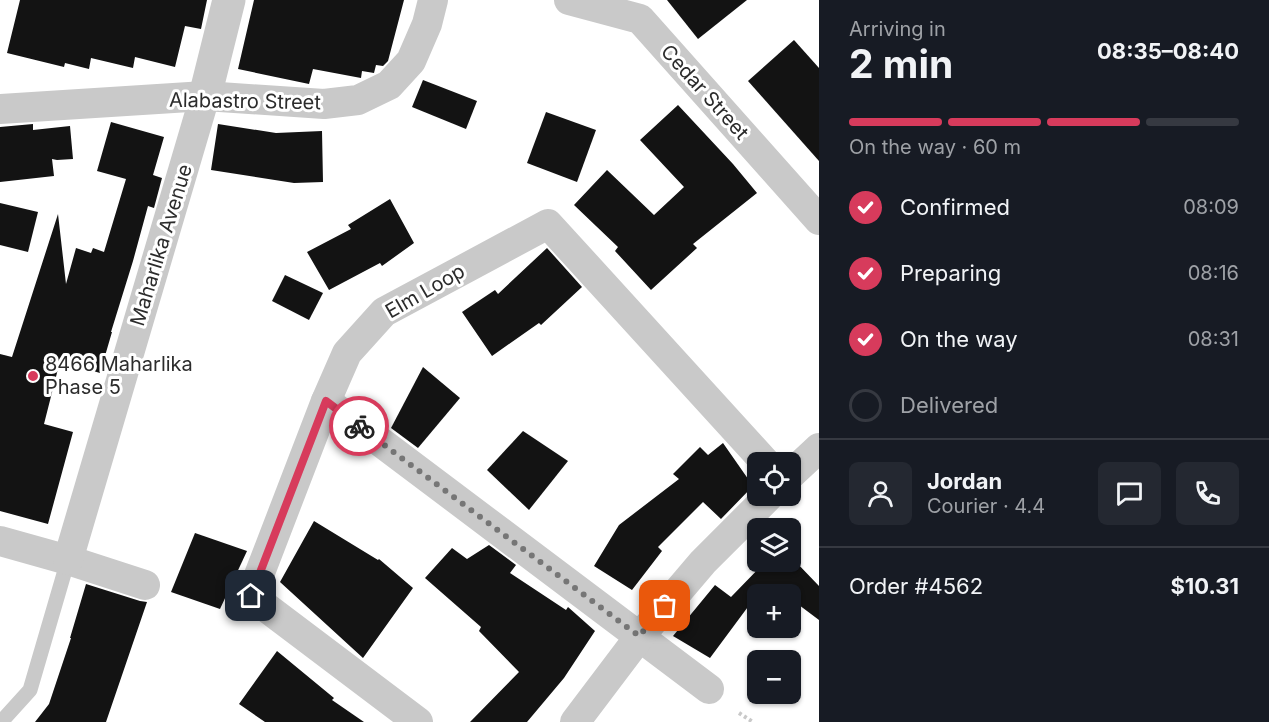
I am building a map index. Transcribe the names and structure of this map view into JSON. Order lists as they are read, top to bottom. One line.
{"streets":{"street":["Cedar Street","Alabastro Street","Maharlika Avenue","Elm Loop"]},"crossings":[["Alabastro Street","Maharlika Avenue"]],"places":["8466 Maharlika Phase 5"],"page":{"heading":["2 min","Arriving in","08:35–08:40"],"panel":["Jordan","Courier · 4.4","Order #4562","$10.31"],"bar":"On the way · 60 m","list":[["Confirmed","08:09"],["Preparing","08:16"],["On the way","08:31"],"Delivered"],"map_buttons":["+","−"]}}
